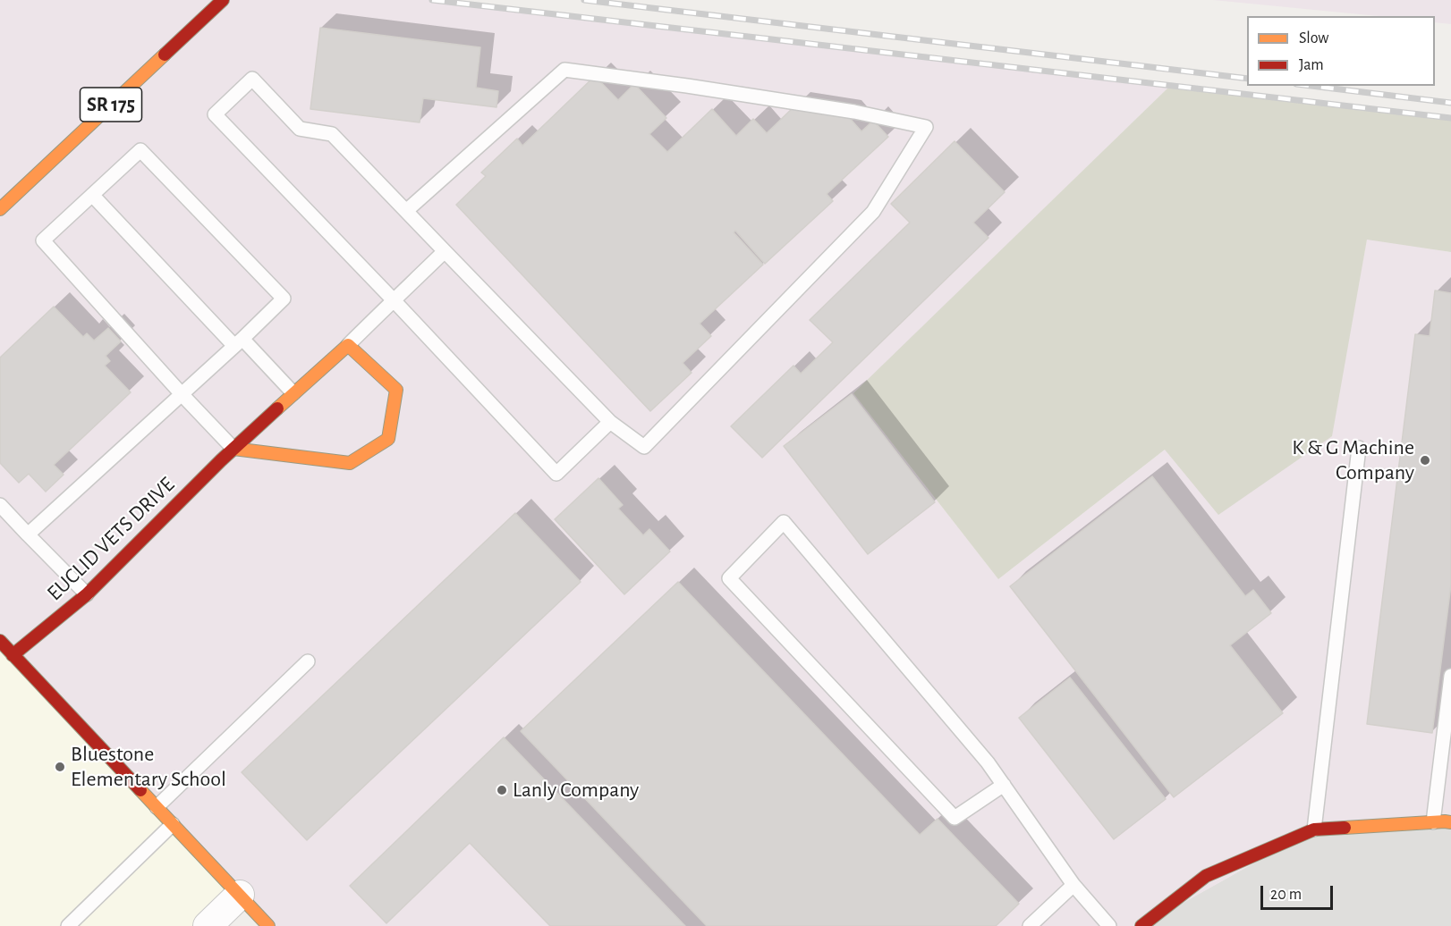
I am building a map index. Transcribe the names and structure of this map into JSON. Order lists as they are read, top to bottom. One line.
{"streets":{"street":["SR 175","EUCLID VETS DRIVE"]},"places":["K & G Machine Company","Bluestone Elementary School","Lanly Company"],"legend":["Slow","Jam"],"scale_bar":"20 m"}
